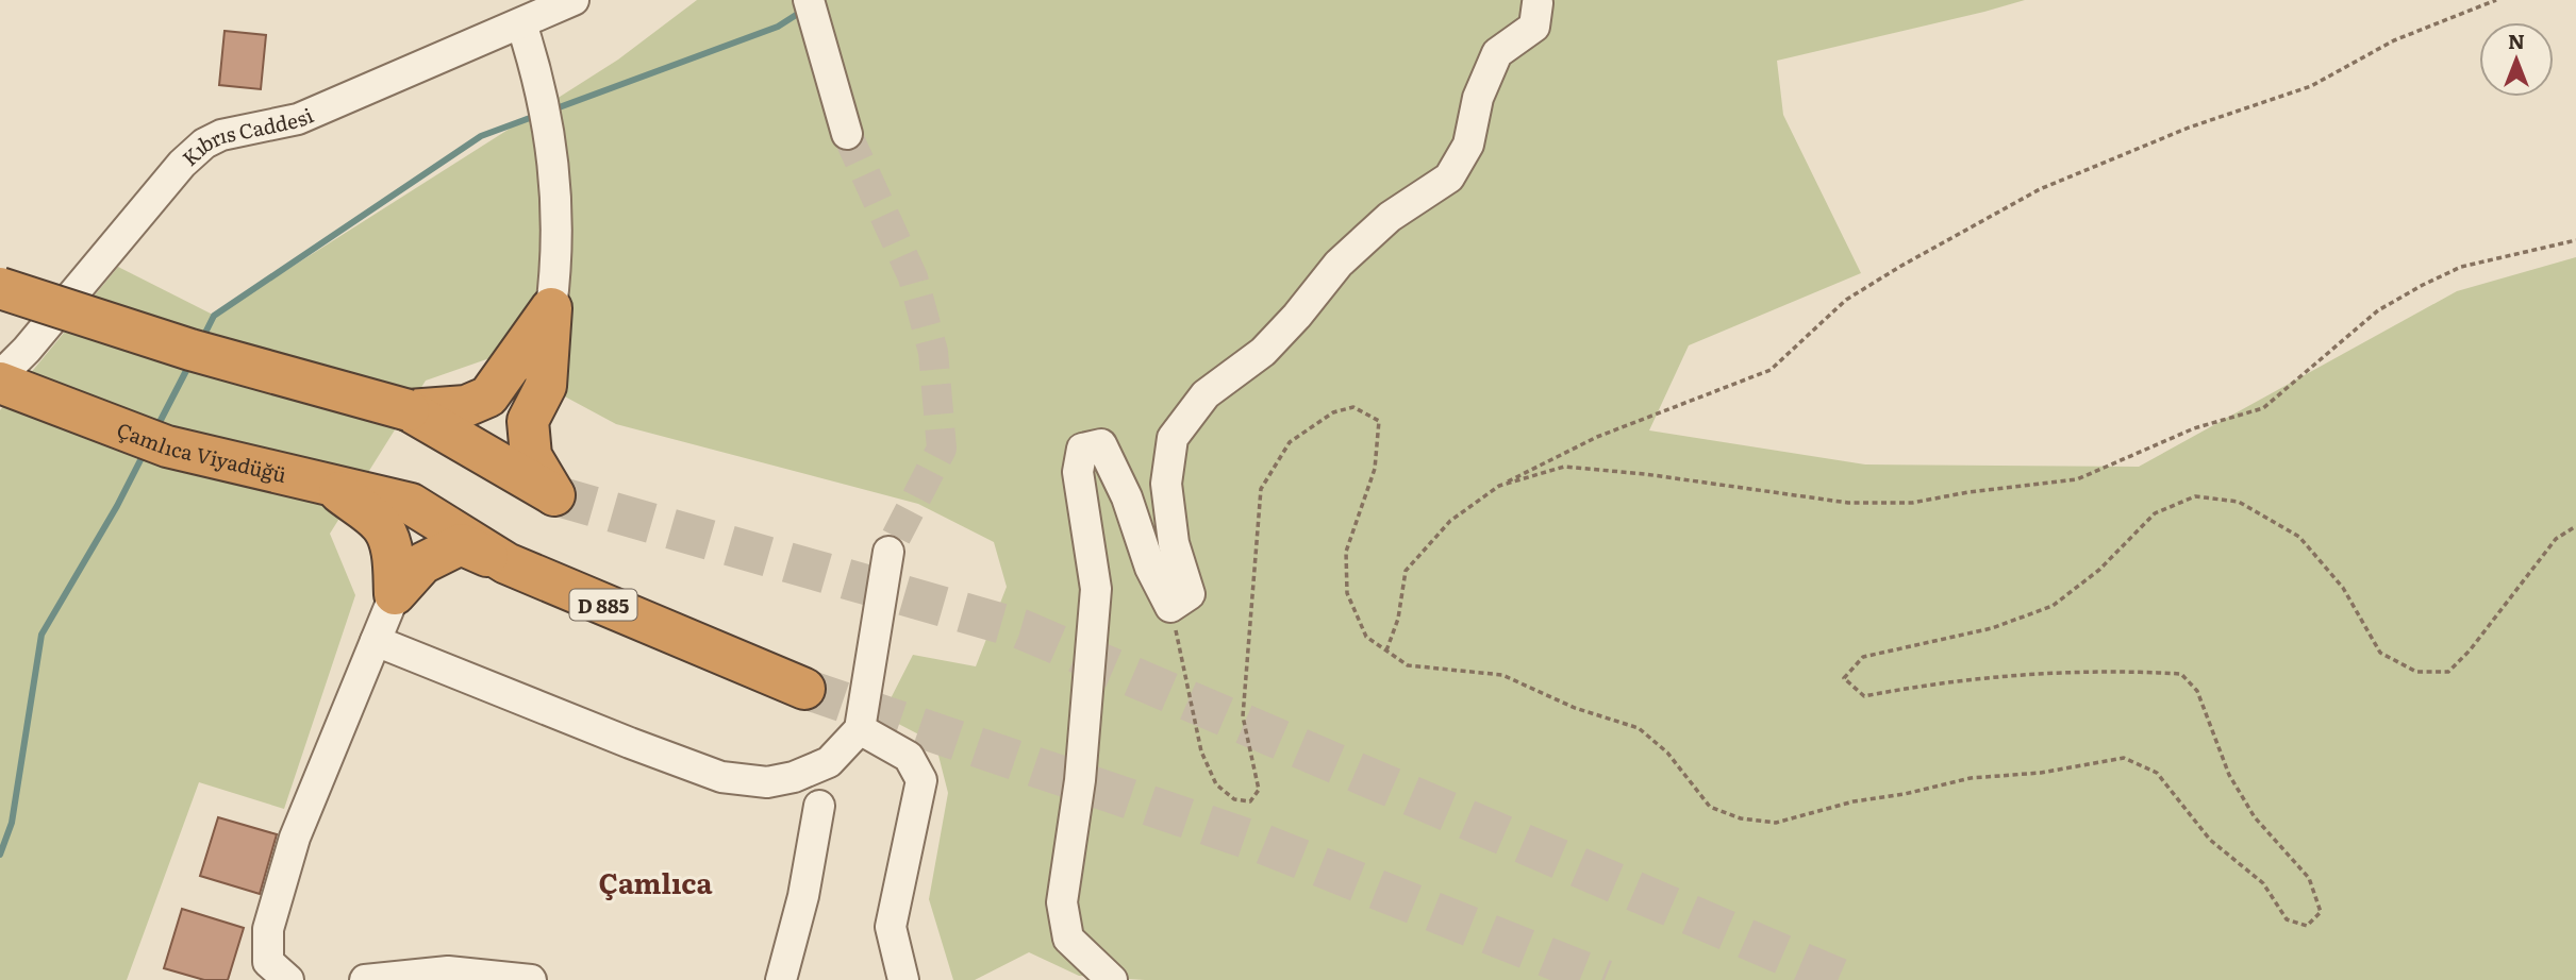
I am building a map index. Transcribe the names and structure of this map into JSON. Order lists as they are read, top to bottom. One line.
{"streets":{"highway":["Çamlıca Viyadüğü","D 885"],"street":["Kıbrıs Caddesi"]},"crossings":[["Çamlıca Viyadüğü","D 885"]],"districts":["Çamlıca"],"north":"top"}
